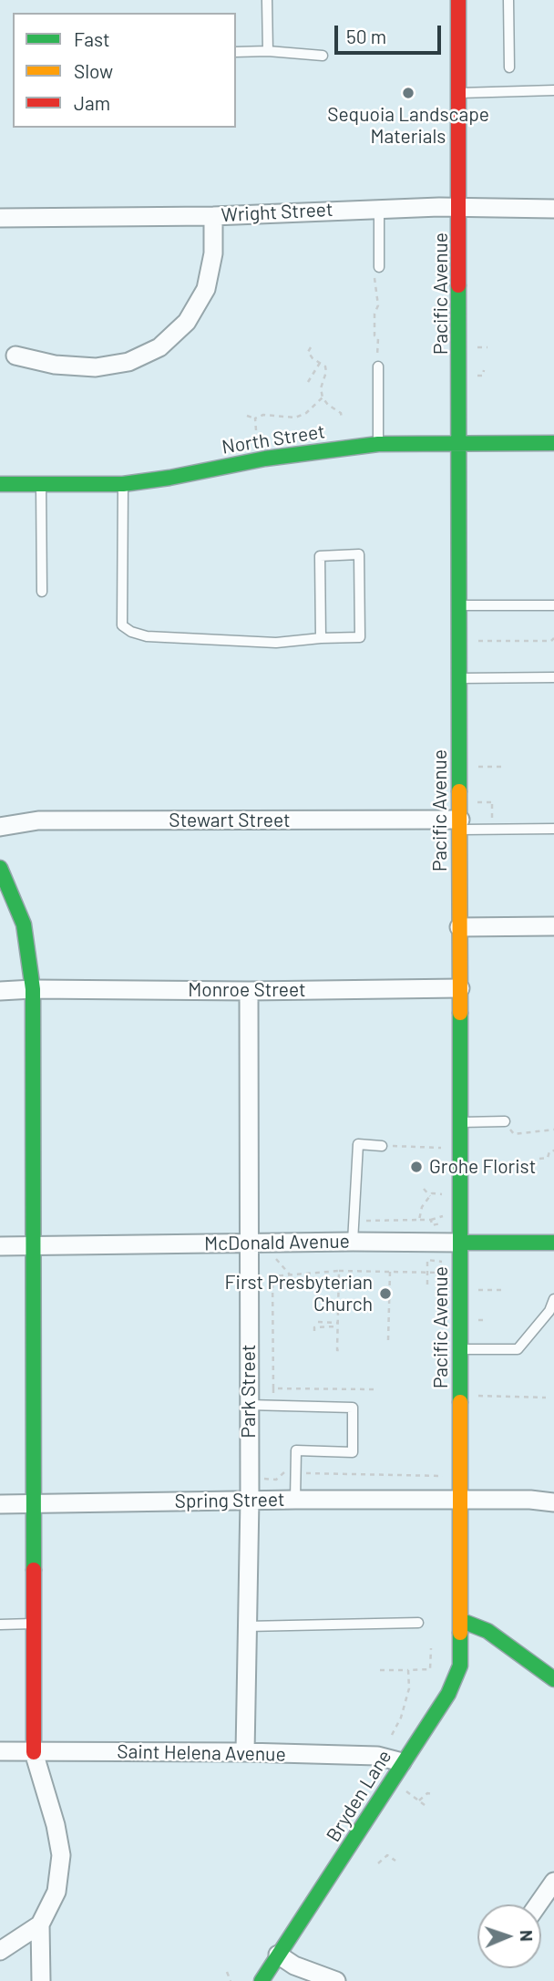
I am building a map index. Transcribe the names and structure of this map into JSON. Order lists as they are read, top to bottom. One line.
{"streets":{"street":["Wright Street","Pacific Avenue","North Street","Stewart Street","Monroe Street","McDonald Avenue","Park Street","Spring Street","Saint Helena Avenue","Bryden Lane"]},"crossings":[["Wright Street","Pacific Avenue"],["Pacific Avenue","North Street"],["Pacific Avenue","Stewart Street"],["Pacific Avenue","Monroe Street"],["Pacific Avenue","McDonald Avenue"],["Pacific Avenue","Spring Street"],["Pacific Avenue","Bryden Lane"],["Monroe Street","Park Street"],["McDonald Avenue","Park Street"],["Park Street","Spring Street"],["Park Street","Saint Helena Avenue"],["Saint Helena Avenue","Bryden Lane"]],"places":["Sequoia Landscape Materials","Grohe Florist","First Presbyterian Church"],"legend":["Fast","Slow","Jam"],"scale_bar":"50 m","north":"right"}
